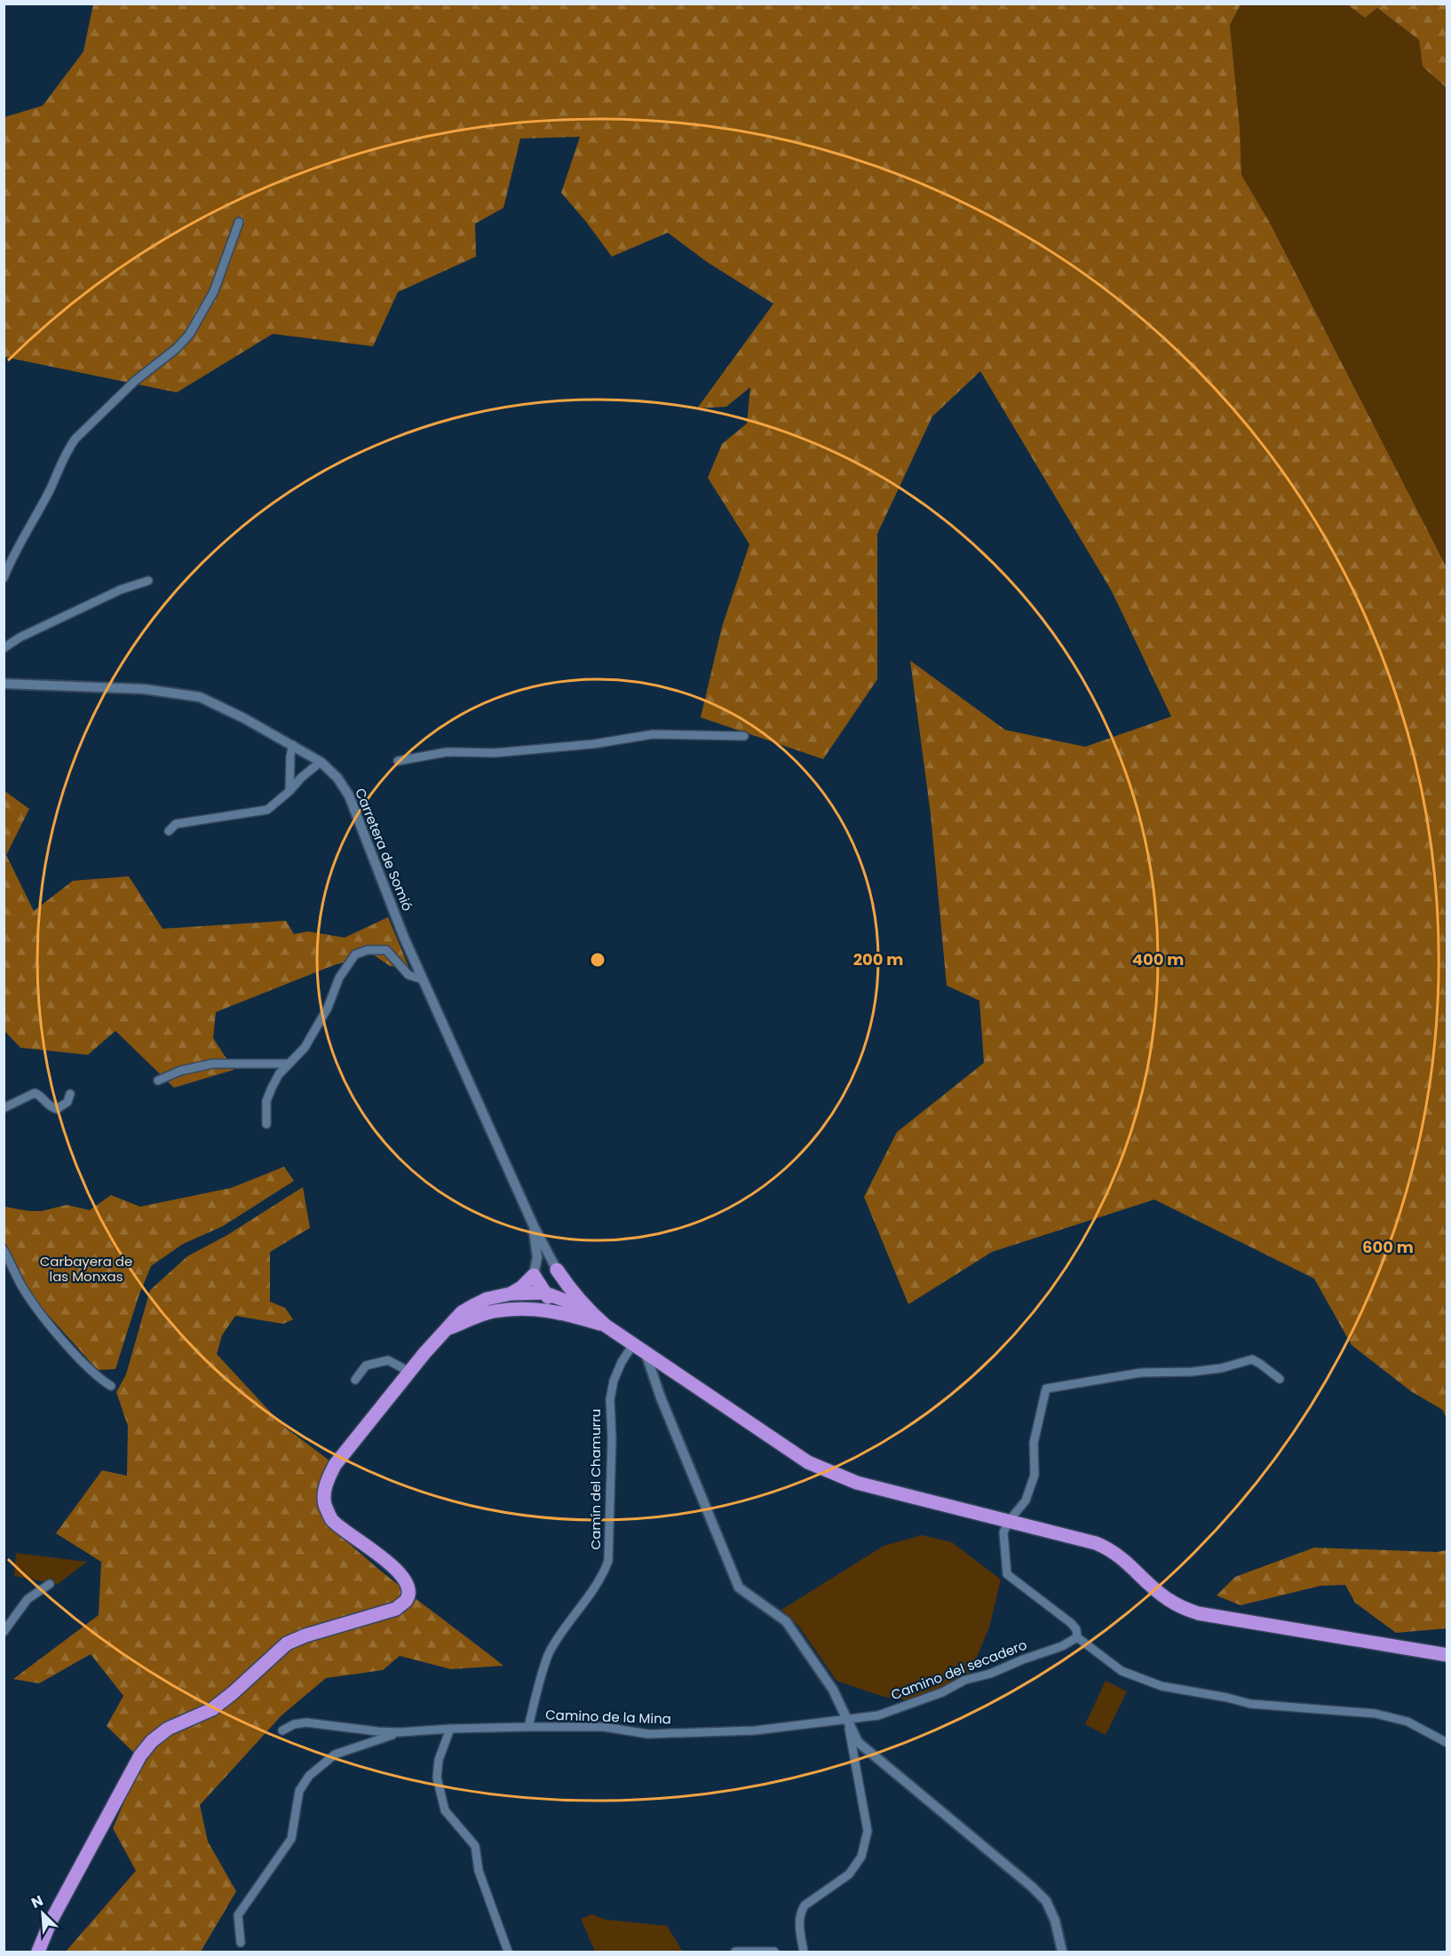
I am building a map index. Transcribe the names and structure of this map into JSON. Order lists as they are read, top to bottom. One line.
{"streets":{"street":["Carretera de Somió","Camín del Chamurru","Camino del secadero","Camino de la Mina"]},"crossings":[["Camín del Chamurru","Camino de la Mina"],["Camino del secadero","Camino de la Mina"]],"parks":["Carbayera de las Monxas"],"north":"top left","rings":["200 m","400 m","600 m"]}
